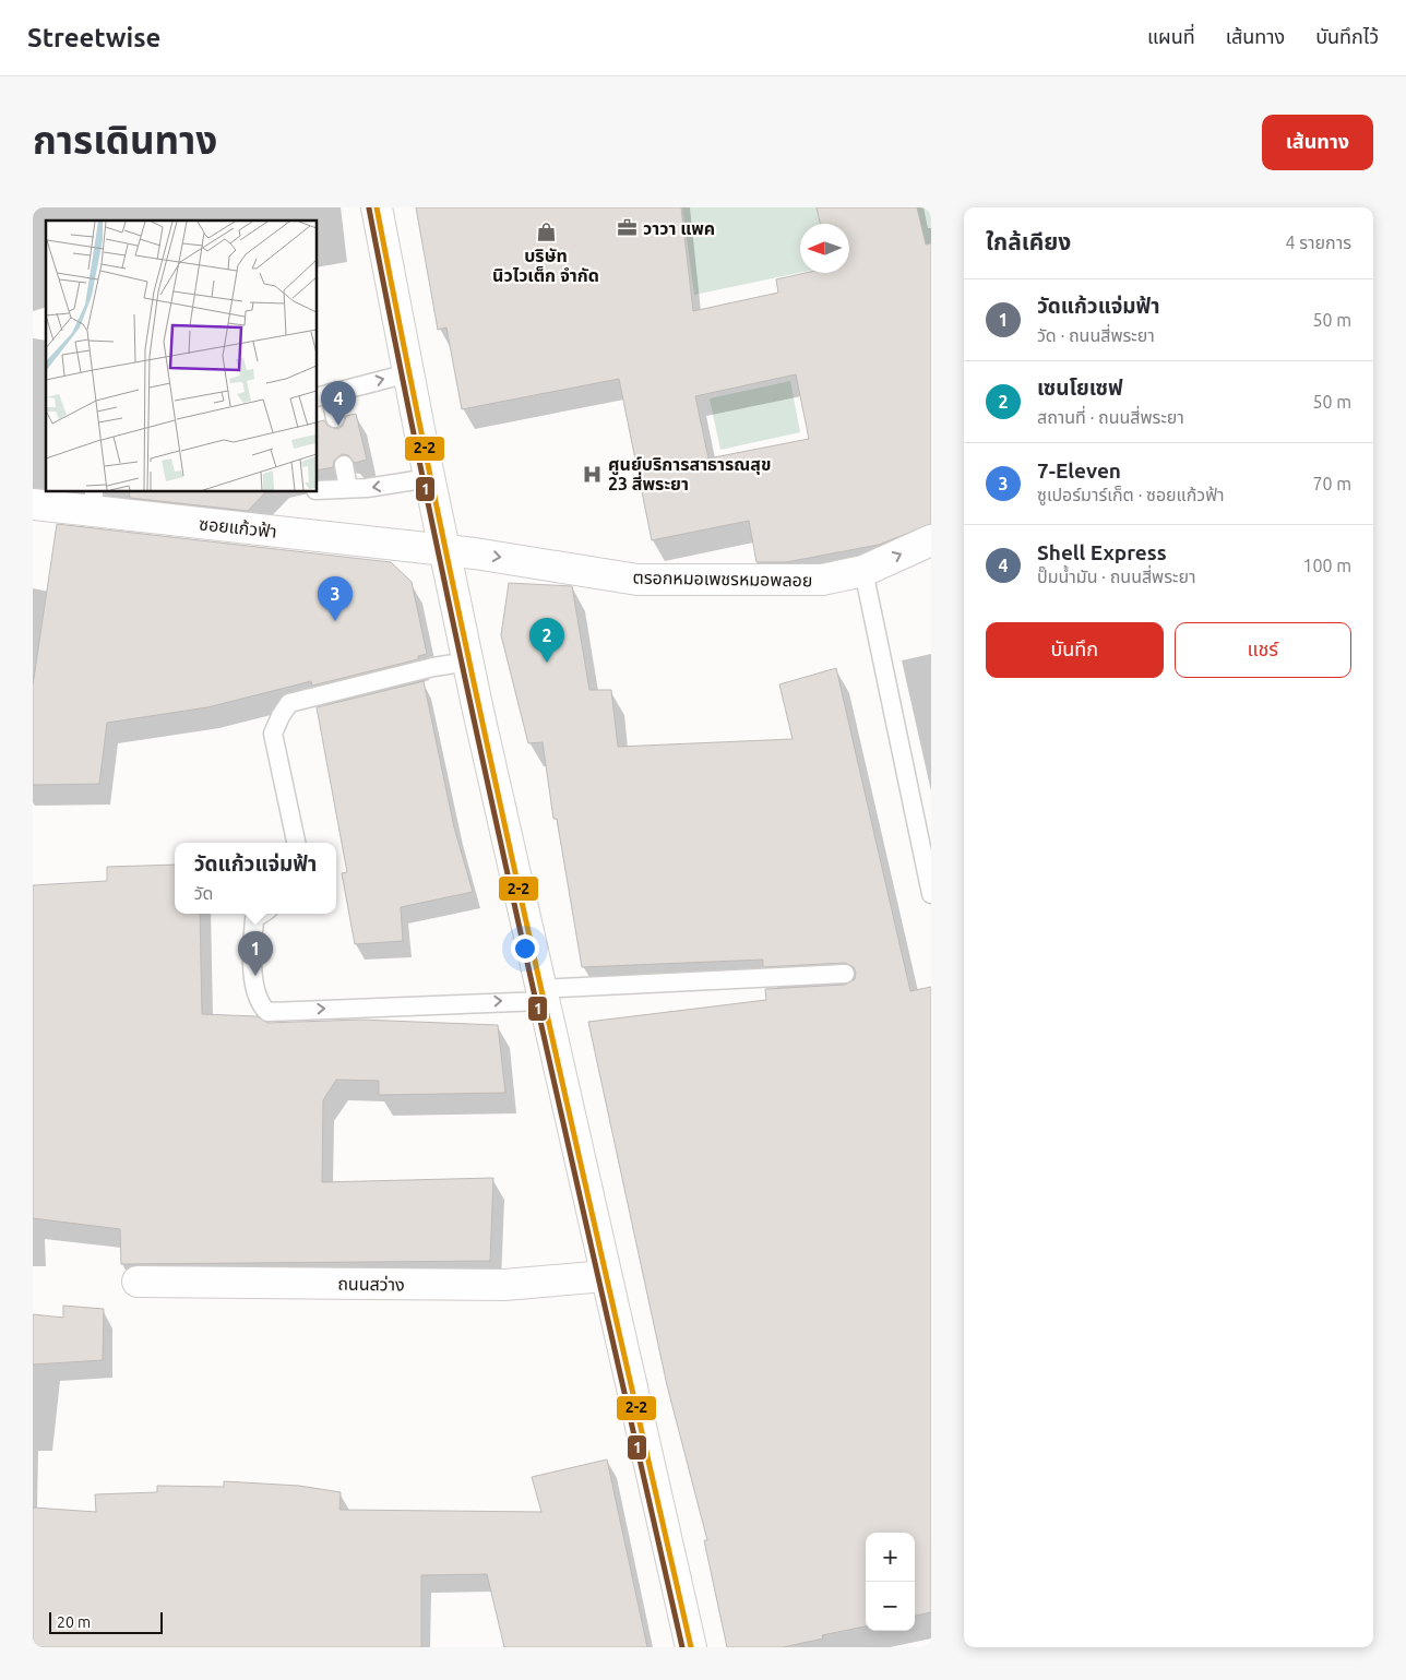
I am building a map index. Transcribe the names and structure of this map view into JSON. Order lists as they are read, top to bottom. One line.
{"streets":{"main road":["ซอยแก้วฟ้า","ตรอกหมอเพชรหมอพลอย","ถนนสว่าง"]},"crossings":[["ซอยแก้วฟ้า","ตรอกหมอเพชรหมอพลอย"]],"one_way":["ตรอกหมอเพชรหมอพลอย"],"places":{"office":["วาวา แพค"],"shop":["บริษัท นิวไวเต็ก จำกัด"],"hospital":["ศูนย์บริการสาธารณสุข 23 สี่พระยา"]},"lines":["transit line 2-2","transit line 1"],"scale_bar":"20 m","north":"left","page":{"header":"Streetwise","nav":["แผนที่","เส้นทาง","บันทึกไว้"],"title":"การเดินทาง","buttons":["เส้นทาง",["บันทึก","แชร์"]],"heading":["ใกล้เคียง","4 รายการ"],"list":[{"mark":"1","name":"วัดแก้วแจ่มฟ้า","note":"วัด · ถนนสี่พระยา","value":"50 m"},{"mark":"2","name":"เซนโยเซฟ","note":"สถานที่ · ถนนสี่พระยา","value":"50 m"},{"mark":"3","name":"7-Eleven","note":"ซูเปอร์มาร์เก็ต · ซอยแก้วฟ้า","value":"70 m"},{"mark":"4","name":"Shell Express","note":"ปั๊มน้ำมัน · ถนนสี่พระยา","value":"100 m"}],"pins":["4","3","2","1"],"popup":["วัดแก้วแจ่มฟ้า","วัด"],"map_buttons":["+","−"],"scale":"20 m"}}
